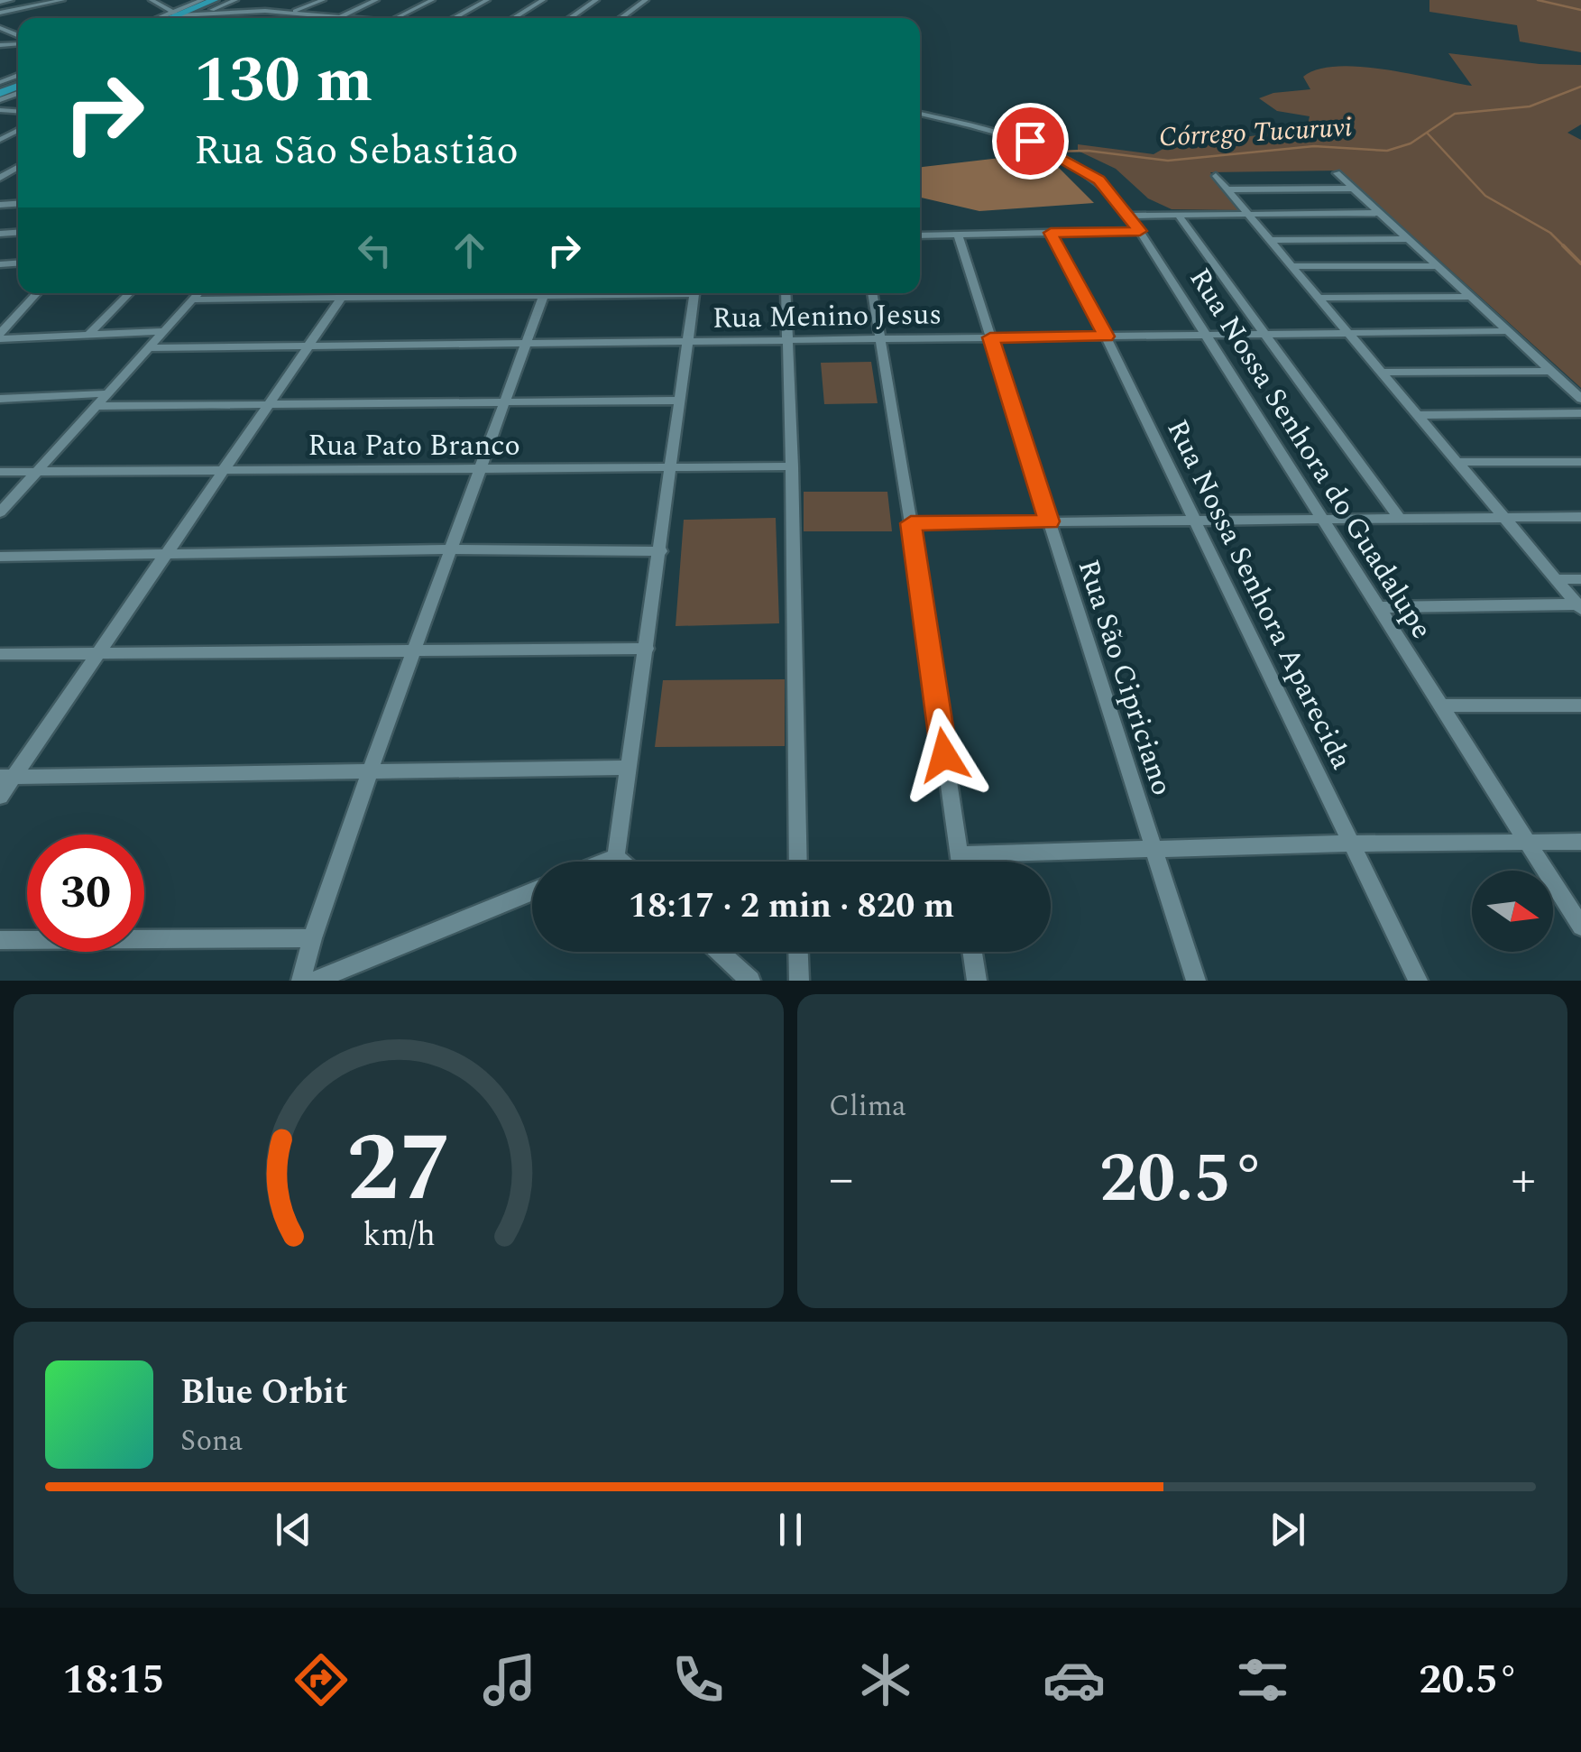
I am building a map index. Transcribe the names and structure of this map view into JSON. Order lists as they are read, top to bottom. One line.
{"streets":{"street":["Rua Menino Jesus","Rua Pato Branco","Rua Nossa Senhora do Guadalupe","Rua Nossa Senhora Aparecida","Rua São Cipriciano"]},"crossings":[["Rua Menino Jesus","Rua Nossa Senhora do Guadalupe"],["Rua Menino Jesus","Rua Nossa Senhora Aparecida"],["Rua Menino Jesus","Rua São Cipriciano"]],"water":["Córrego Tucuruvi"],"north":"right","page":{"turn":["130 m","Rua São Sebastião"],"limit":"30","trip":"18:17 · 2 min · 820 m","tile":"Clima","heat":["−","20.5°","+"],"song":["Blue Orbit","Sona"],"tabs":["18:15","20.5°"],"gauge":["27","km/h"]}}
